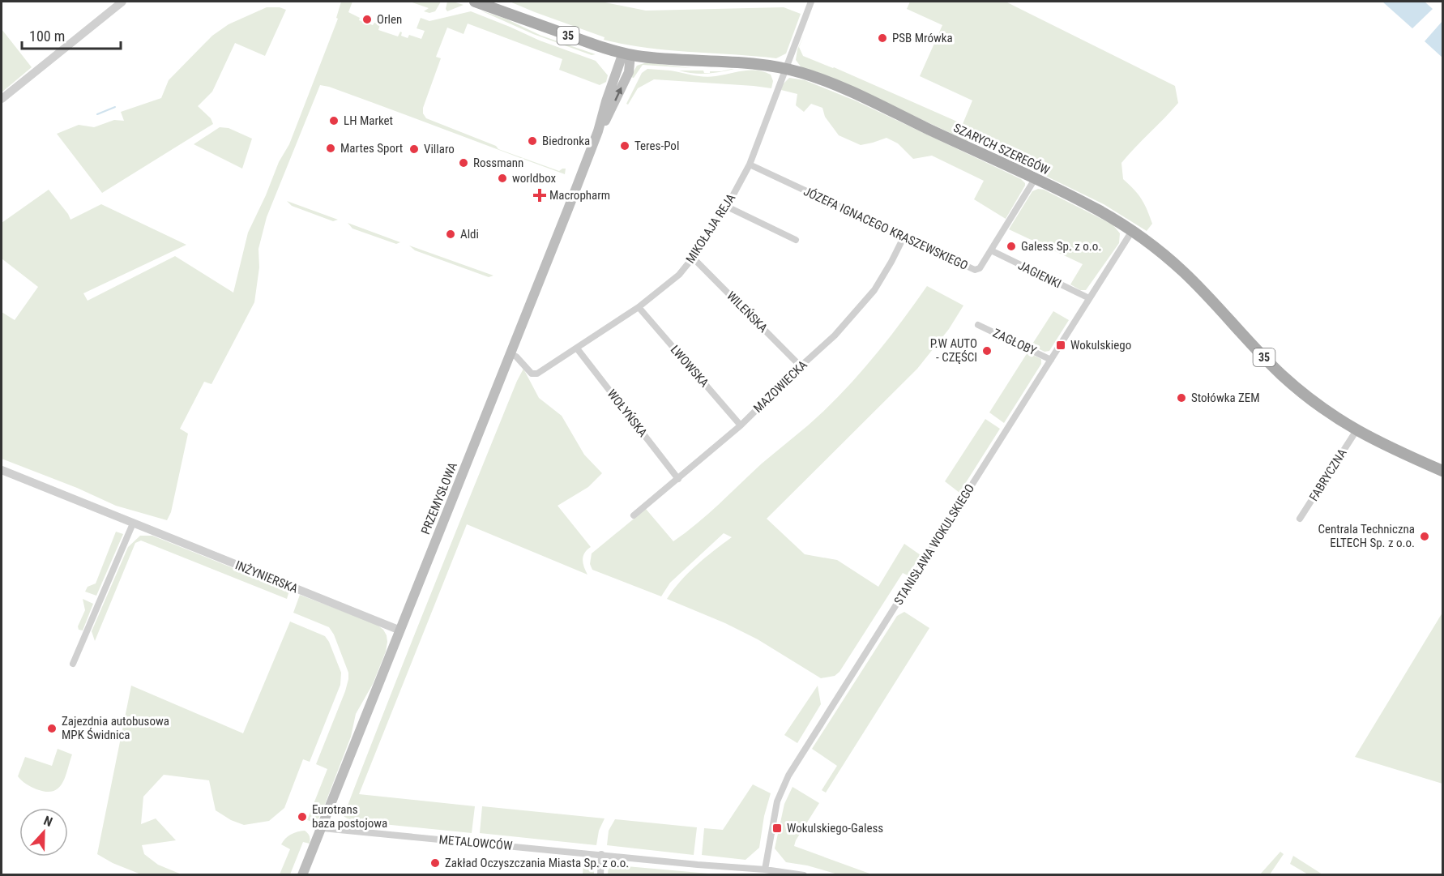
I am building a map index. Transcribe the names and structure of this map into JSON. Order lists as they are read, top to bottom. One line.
{"streets":{"main road":["35","SZARYCH SZEREGÓW","PRZEMYSŁOWA"],"street":["MIKOŁAJA REJA","JÓZEFA IGNACEGO KRASZEWSKIEGO","JAGIENKI","WILEŃSKA","ZAGŁOBY","LWOWSKA","MAZOWIECKA","WOŁYŃSKA","FABRYCZNA","STANISŁAWA WOKULSKIEGO","INŻYNIERSKA","METALOWCÓW"]},"crossings":[["SZARYCH SZEREGÓW","MIKOŁAJA REJA"],["SZARYCH SZEREGÓW","JÓZEFA IGNACEGO KRASZEWSKIEGO"],["SZARYCH SZEREGÓW","FABRYCZNA"],["SZARYCH SZEREGÓW","PRZEMYSŁOWA"],["SZARYCH SZEREGÓW","STANISŁAWA WOKULSKIEGO"],["MIKOŁAJA REJA","JÓZEFA IGNACEGO KRASZEWSKIEGO"],["MIKOŁAJA REJA","WILEŃSKA"],["MIKOŁAJA REJA","LWOWSKA"],["MIKOŁAJA REJA","WOŁYŃSKA"],["MIKOŁAJA REJA","PRZEMYSŁOWA"],["JÓZEFA IGNACEGO KRASZEWSKIEGO","JAGIENKI"],["JÓZEFA IGNACEGO KRASZEWSKIEGO","MAZOWIECKA"],["JAGIENKI","STANISŁAWA WOKULSKIEGO"],["WILEŃSKA","MAZOWIECKA"],["ZAGŁOBY","STANISŁAWA WOKULSKIEGO"],["LWOWSKA","MAZOWIECKA"],["MAZOWIECKA","WOŁYŃSKA"],["PRZEMYSŁOWA","INŻYNIERSKA"],["PRZEMYSŁOWA","METALOWCÓW"],["STANISŁAWA WOKULSKIEGO","METALOWCÓW"]],"places":{"other":["Orlen","PSB Mrówka","LH Market","Biedronka","Teres-Pol","Martes Sport","Villaro","Rossmann","worldbox","Aldi","Galess Sp. z o.o.","P.W AUTO - CZĘŚCI","Stołówka ZEM","Centrala Techniczna ELTECH Sp. z o.o.","Zajezdnia autobusowa MPK Świdnica","Eurotrans baza postojowa","Zakład Oczyszczania Miasta Sp. z o.o."],"health":["Macropharm"],"transit":["Wokulskiego","Wokulskiego-Galess"]},"scale_bar":"100 m","north":"top"}
